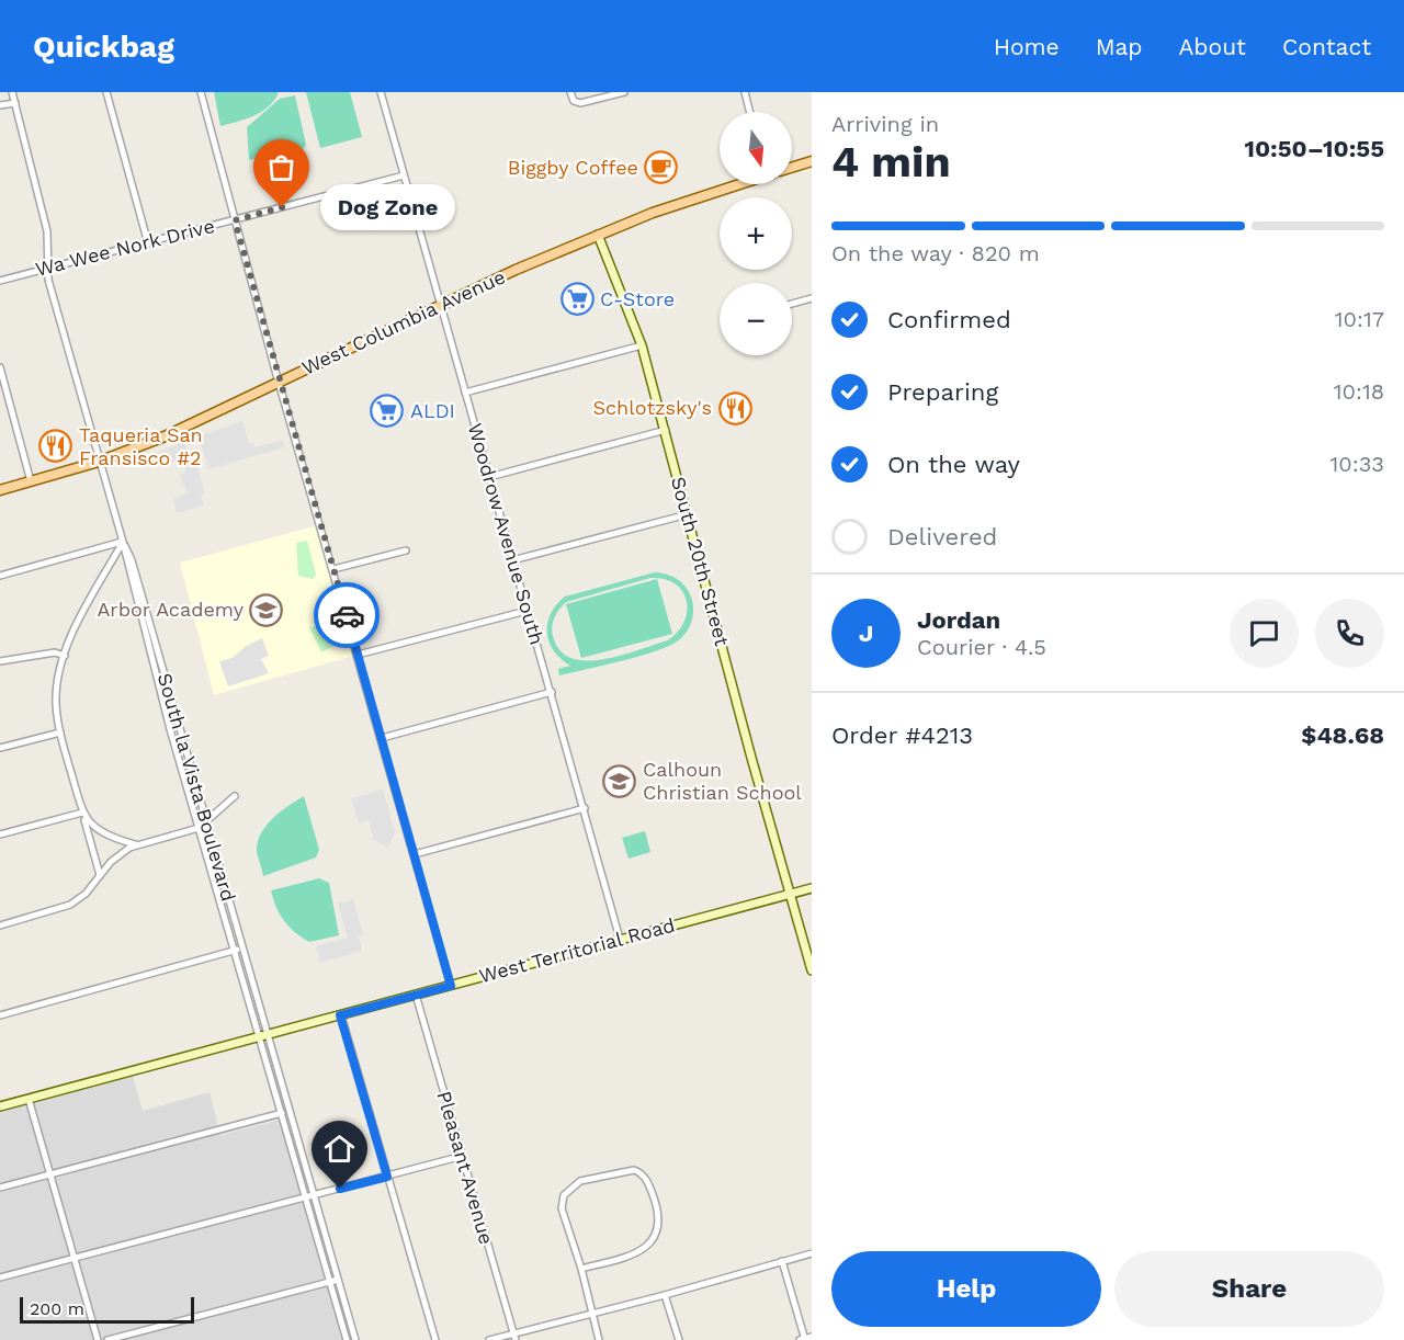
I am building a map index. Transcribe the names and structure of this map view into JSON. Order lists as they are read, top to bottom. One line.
{"streets":{"main road":["West Columbia Avenue"],"street":["Wa Wee Nork Drive","Woodrow Avenue South","South 20th Street","South la Vista Boulevard","West Territorial Road","Pleasant Avenue"]},"crossings":[["Wa Wee Nork Drive","Woodrow Avenue South"],["Wa Wee Nork Drive","South la Vista Boulevard"],["West Columbia Avenue","Woodrow Avenue South"],["West Columbia Avenue","South 20th Street"],["West Columbia Avenue","South la Vista Boulevard"],["Woodrow Avenue South","West Territorial Road"],["South 20th Street","West Territorial Road"],["South la Vista Boulevard","West Territorial Road"],["West Territorial Road","Pleasant Avenue"]],"places":{"cafe":["Biggby Coffee"],"other":["Dog Zone"],"supermarket":["C-Store","ALDI"],"restaurant":["Schlotzsky's","Taqueria San Fransisco #2"],"school or university":["Arbor Academy","Calhoun Christian School"]},"scale_bar":"200 m","north":"bottom","page":{"header":"Quickbag","nav":["Home","Map","About","Contact"],"heading":["4 min","Arriving in","10:50–10:55"],"panel":["Jordan","Courier · 4.5","Order #4213","$48.68"],"map_buttons":["+","−"],"bubble":"Dog Zone","bar":"On the way · 820 m","list":[["Confirmed","10:17"],["Preparing","10:18"],["On the way","10:33"],"Delivered"],"round":"J","buttons":["Help","Share"],"scale":"200 m"}}
